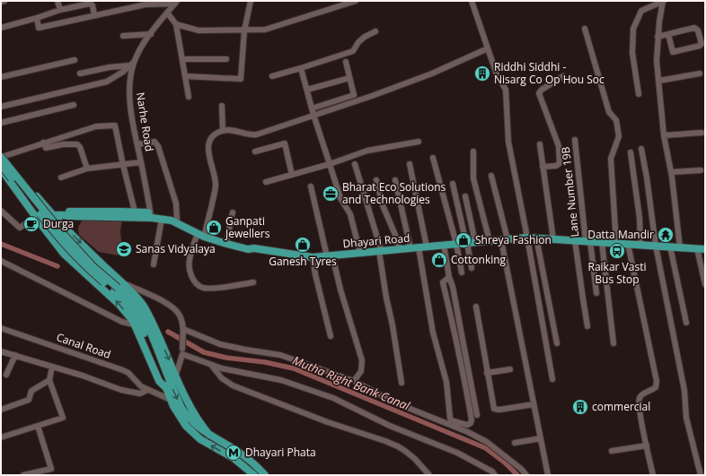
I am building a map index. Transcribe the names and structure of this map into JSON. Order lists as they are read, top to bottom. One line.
{"streets":{"main road":["Dhayari Road"],"street":["Narhe Road","Lane Number 19B","Canal Road"]},"crossings":[["Narhe Road","Dhayari Road"],["Lane Number 19B","Dhayari Road"]],"water":["Mutha Right Bank Canal"],"places":{"building":["Riddhi Siddhi - Nisarg Co Op Hou Soc","commercial"],"office":["Bharat Eco Solutions and Technologies"],"cafe":["Durga"],"shop":["Ganpati Jewellers","Shreya Fashion","Ganesh Tyres","Cottonking"],"temple":["Datta Mandir"],"school or university":["Sanas Vidyalaya"],"bus stop":["Raikar Vasti Bus Stop"],"metro station":["Dhayari Phata"]}}
